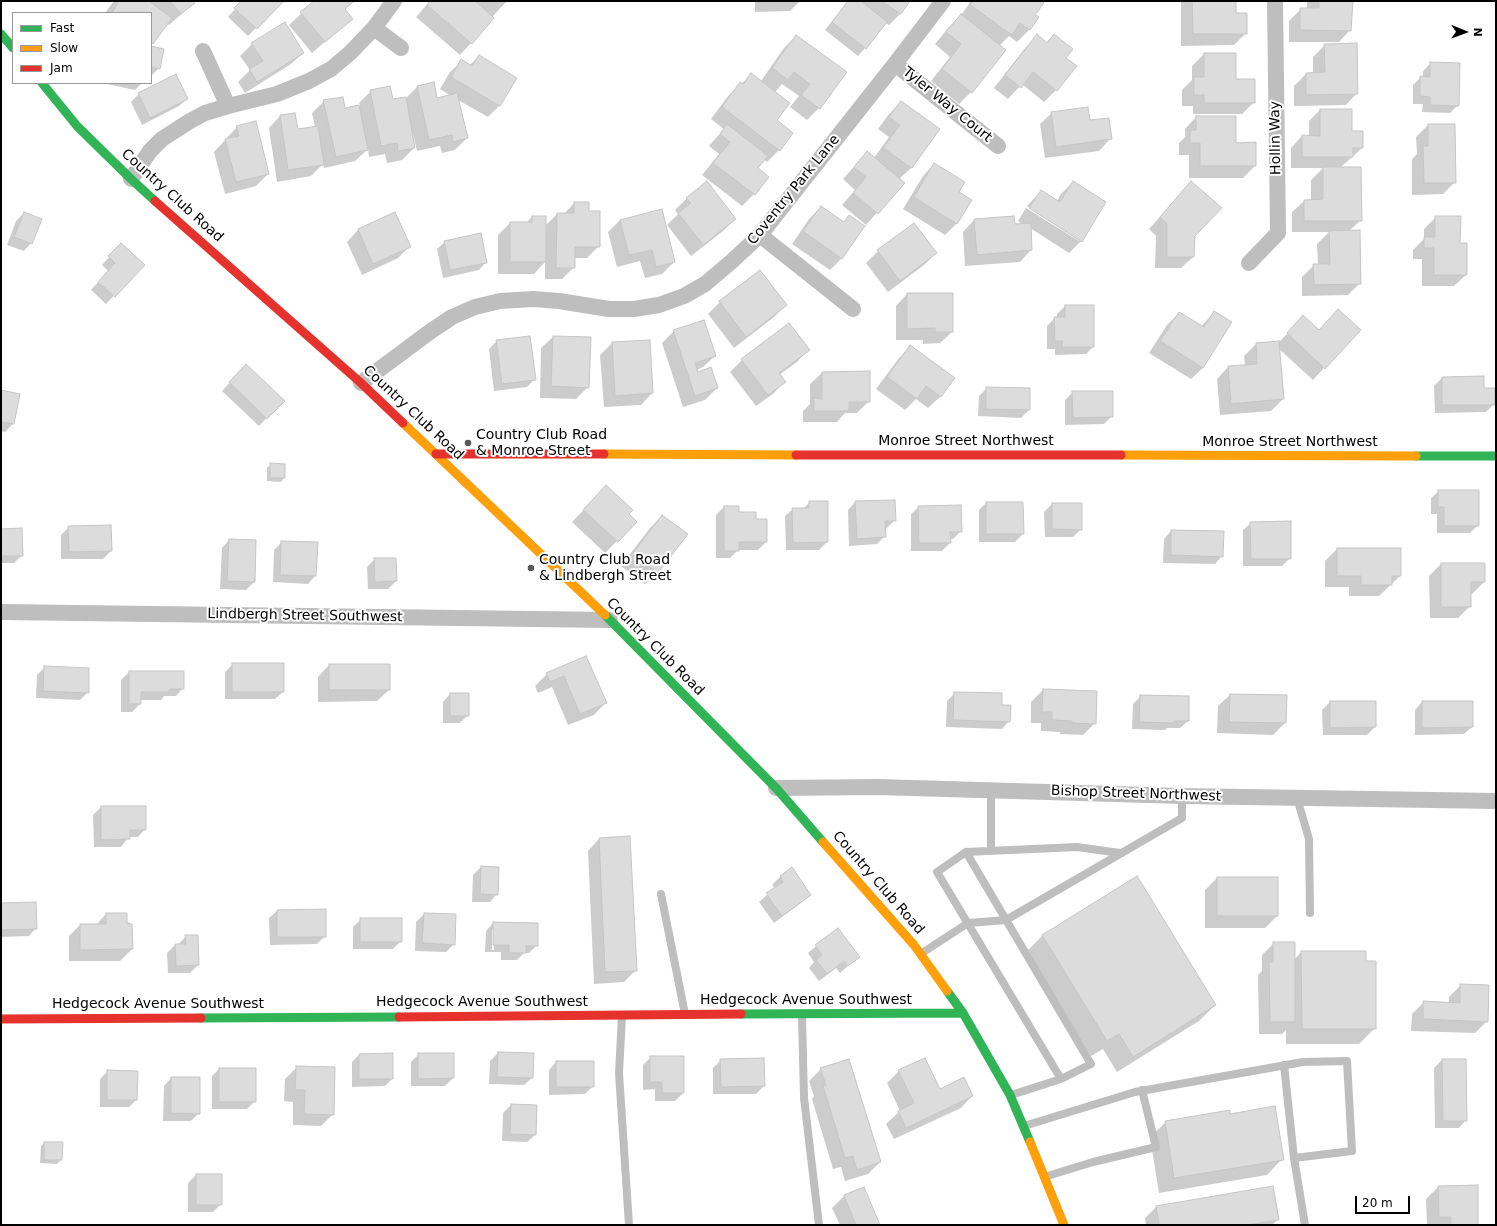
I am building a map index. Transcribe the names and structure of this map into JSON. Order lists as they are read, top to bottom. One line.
{"streets":{"street":["Tyler Way Court","Hollin Way","Coventry Park Lane","Country Club Road","Monroe Street Northwest","Lindbergh Street Southwest","Bishop Street Northwest","Hedgecock Avenue Southwest"]},"crossings":[["Tyler Way Court","Coventry Park Lane"],["Coventry Park Lane","Country Club Road"],["Country Club Road","Monroe Street Northwest"],["Country Club Road","Lindbergh Street Southwest"],["Country Club Road","Bishop Street Northwest"],["Country Club Road","Hedgecock Avenue Southwest"]],"places":["Country Club Road & Monroe Street","Country Club Road & Lindbergh Street"],"legend":["Fast","Slow","Jam"],"scale_bar":"20 m","north":"right"}
